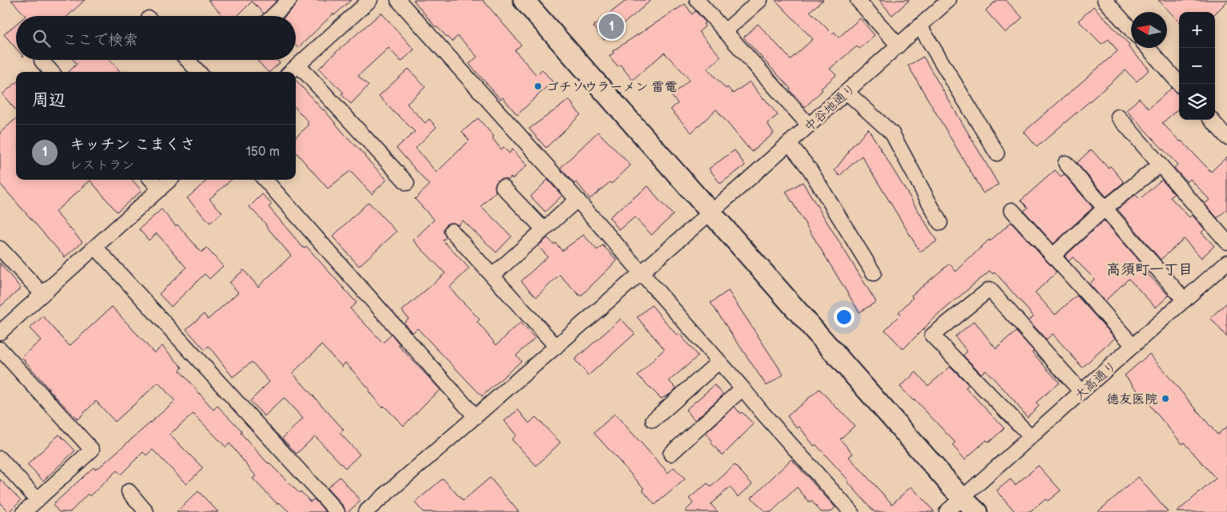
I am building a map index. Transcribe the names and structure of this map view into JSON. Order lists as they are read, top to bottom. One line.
{"streets":{"street":["中谷地通り","大高通り"]},"districts":["高須町一丁目"],"places":["ゴチソウラーメン 雷電","徳友医院"],"north":"left","page":{"map_buttons":["+","−"],"pins":"1","search":"ここで検索","heading":"周辺","list":[{"mark":"1","name":"キッチン こまくさ","note":"レストラン","value":"150 m"}]}}
